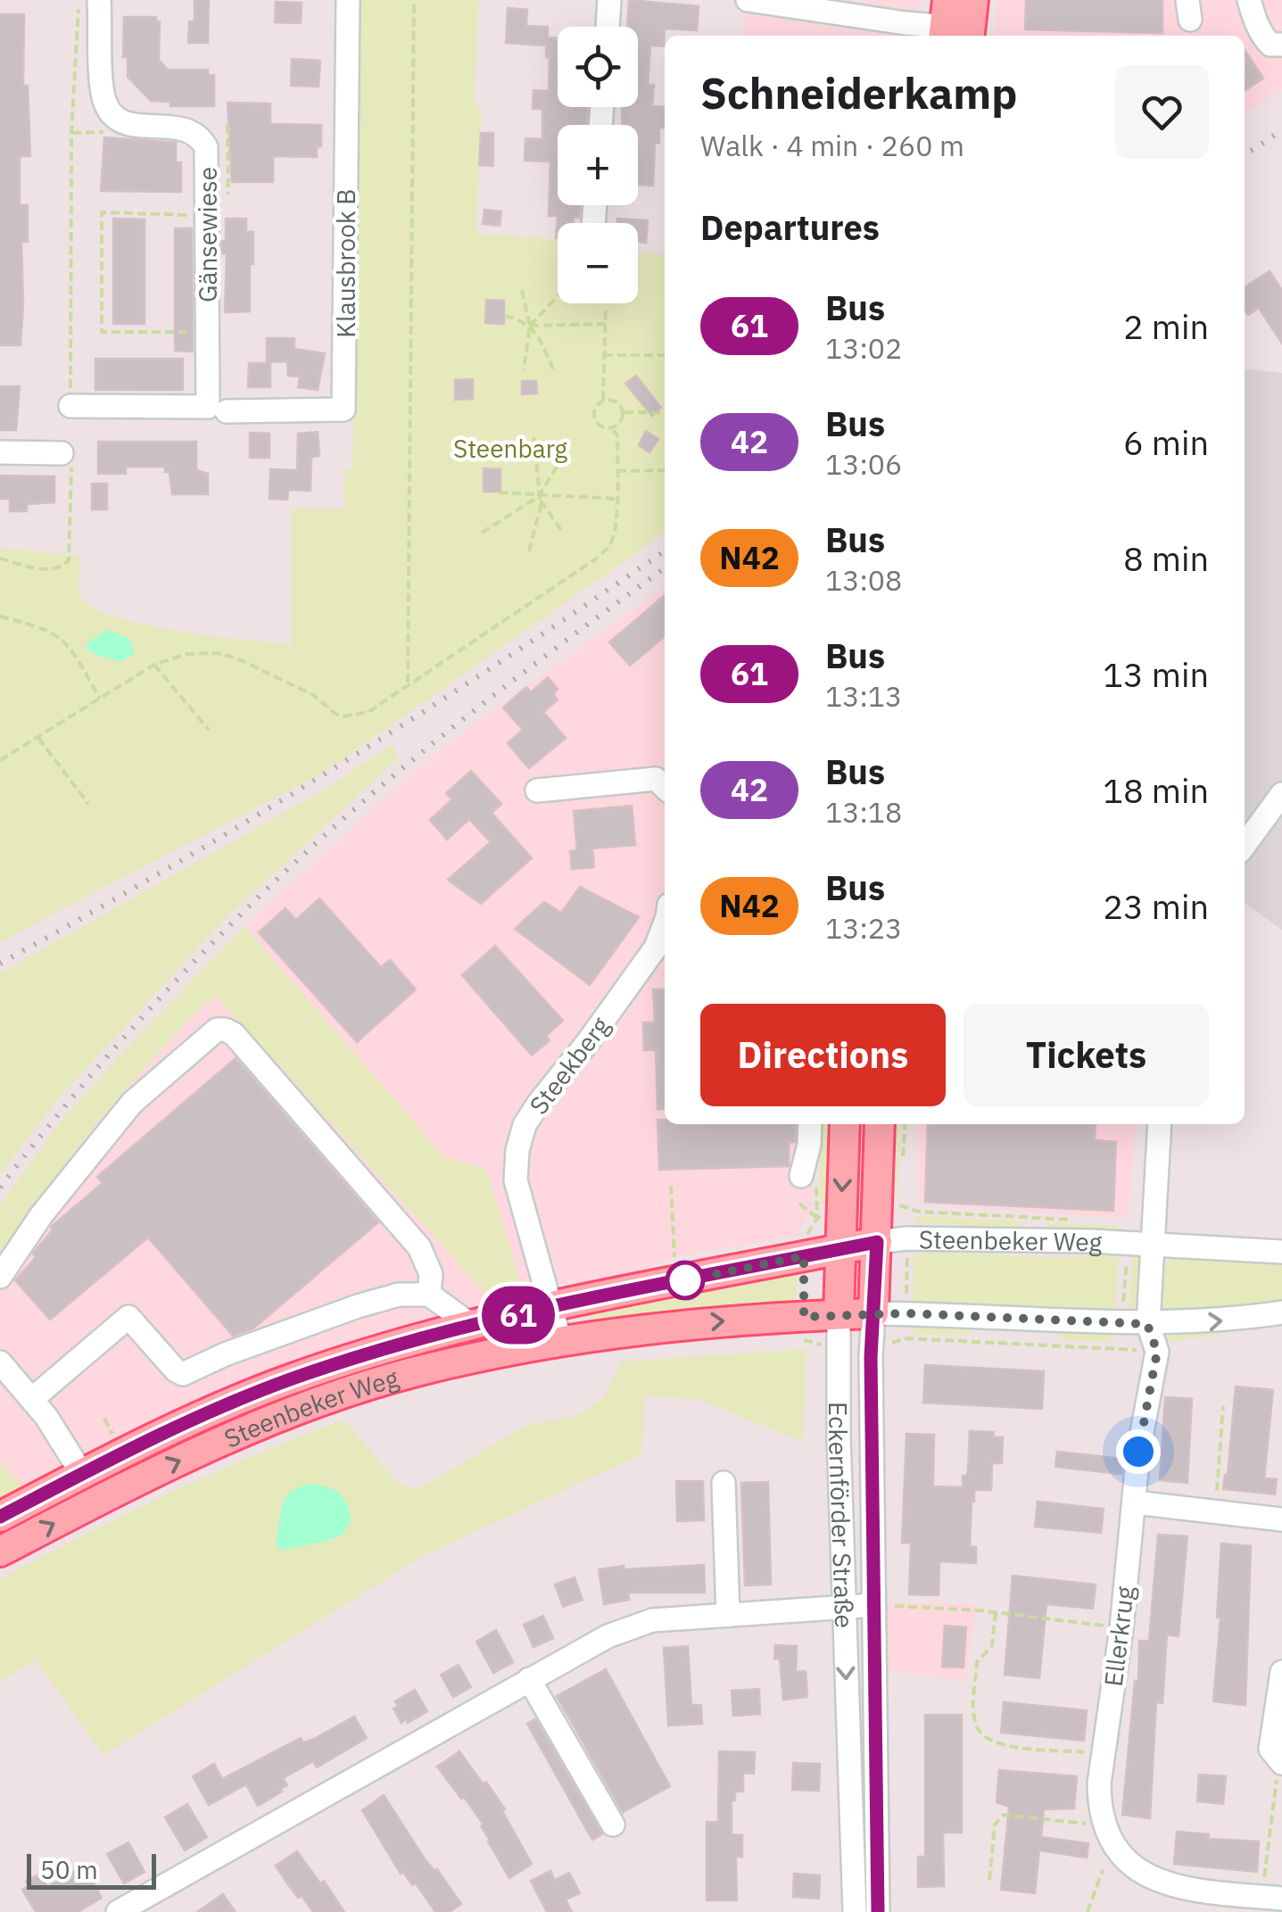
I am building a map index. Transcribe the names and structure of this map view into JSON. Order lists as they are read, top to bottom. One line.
{"streets":{"main road":["Steenbeker Weg","Eckernförder Straße"],"street":["Gänsewiese","Klausbrook B","Steekberg","Ellerkrug"]},"crossings":[["Steekberg","Steenbeker Weg"],["Steenbeker Weg","Eckernförder Straße"]],"parks":["Steenbarg"],"lines":["bus line 61"],"scale_bar":"50 m","page":{"on_map":"61","map_buttons":["+","−"],"heading":[["Schneiderkamp","Walk · 4 min · 260 m"],"Departures"],"list":[{"mark":"61","name":"Bus","note":"13:02","value":"2 min"},{"mark":"42","name":"Bus","note":"13:06","value":"6 min"},{"mark":"N42","name":"Bus","note":"13:08","value":"8 min"},{"mark":"61","name":"Bus","note":"13:13","value":"13 min"},{"mark":"42","name":"Bus","note":"13:18","value":"18 min"},{"mark":"N42","name":"Bus","note":"13:23","value":"23 min"}],"buttons":["Directions","Tickets"],"scale":"50 m"}}
